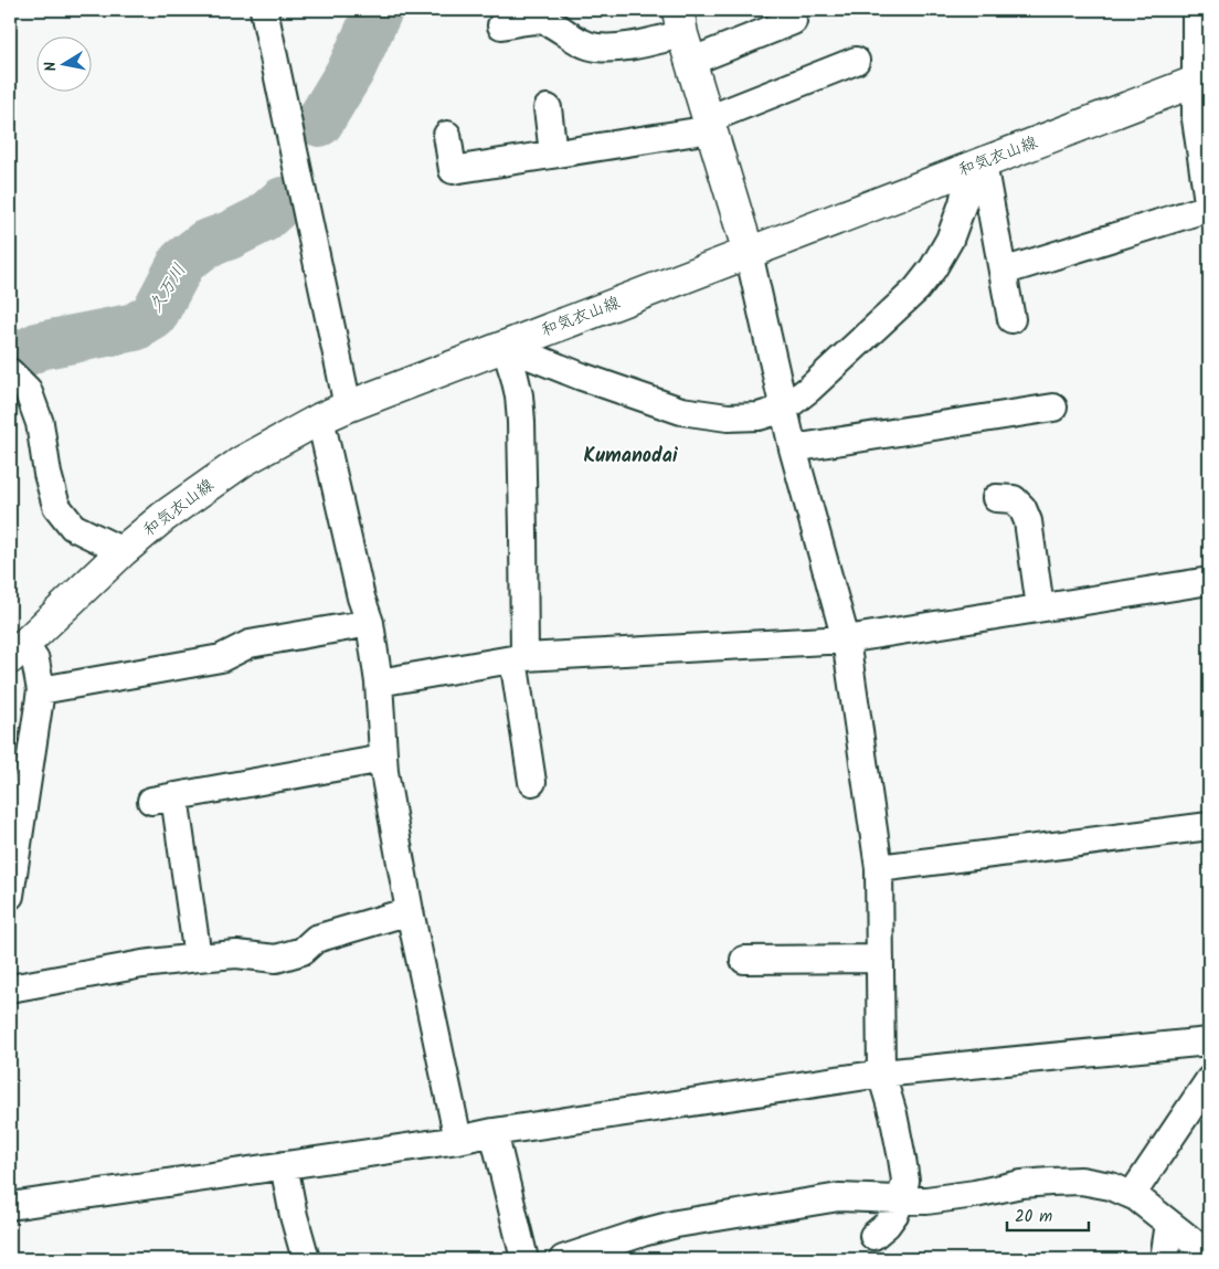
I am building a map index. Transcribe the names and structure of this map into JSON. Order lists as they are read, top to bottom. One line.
{"streets":{"main road":["和気衣山線"]},"districts":["Kumanodai"],"water":["久万川"],"scale_bar":"20 m","north":"left"}
